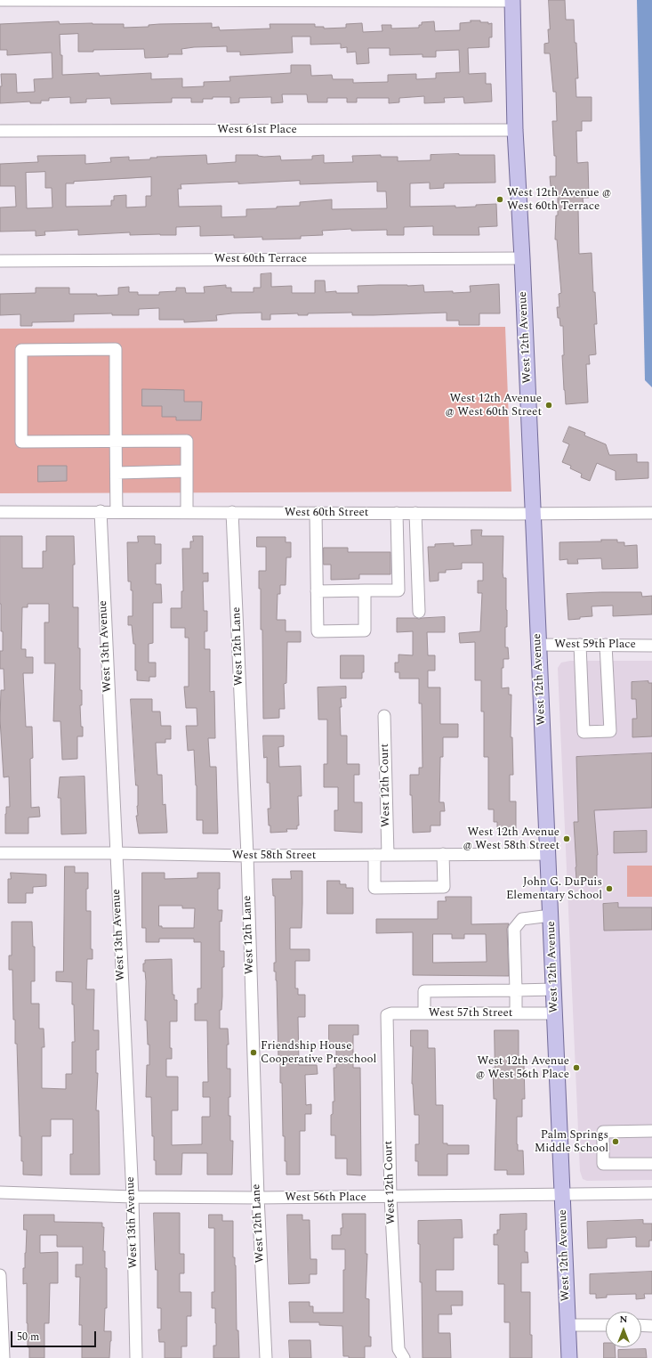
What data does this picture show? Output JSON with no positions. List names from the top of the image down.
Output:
{
  "streets": {
    "main road": ["West 12th Avenue"],
    "street": [
      "West 61st Place",
      "West 60th Terrace",
      "West 60th Street",
      "West 59th Place",
      "West 13th Avenue",
      "West 12th Lane",
      "West 12th Court",
      "West 58th Street",
      "West 57th Street",
      "West 56th Place"
    ]
  },
  "crossings": [
    ["West 61st Place", "West 12th Avenue"],
    ["West 60th Terrace", "West 12th Avenue"],
    ["West 12th Avenue", "West 60th Street"],
    ["West 12th Avenue", "West 59th Place"],
    ["West 12th Avenue", "West 58th Street"],
    ["West 12th Avenue", "West 57th Street"],
    ["West 12th Avenue", "West 56th Place"],
    ["West 60th Street", "West 13th Avenue"],
    ["West 60th Street", "West 12th Lane"],
    ["West 13th Avenue", "West 58th Street"],
    ["West 13th Avenue", "West 56th Place"],
    ["West 12th Lane", "West 58th Street"],
    ["West 12th Lane", "West 56th Place"],
    ["West 12th Court", "West 58th Street"],
    ["West 12th Court", "West 57th Street"],
    ["West 12th Court", "West 56th Place"]
  ],
  "places": [
    "West 12th Avenue @ West 60th Terrace",
    "West 12th Avenue @ West 60th Street",
    "West 12th Avenue @ West 58th Street",
    "John G. DuPuis Elementary School",
    "Friendship House Cooperative Preschool",
    "West 12th Avenue @ West 56th Place",
    "Palm Springs Middle School"
  ],
  "scale_bar": "50 m",
  "north": "top"
}
